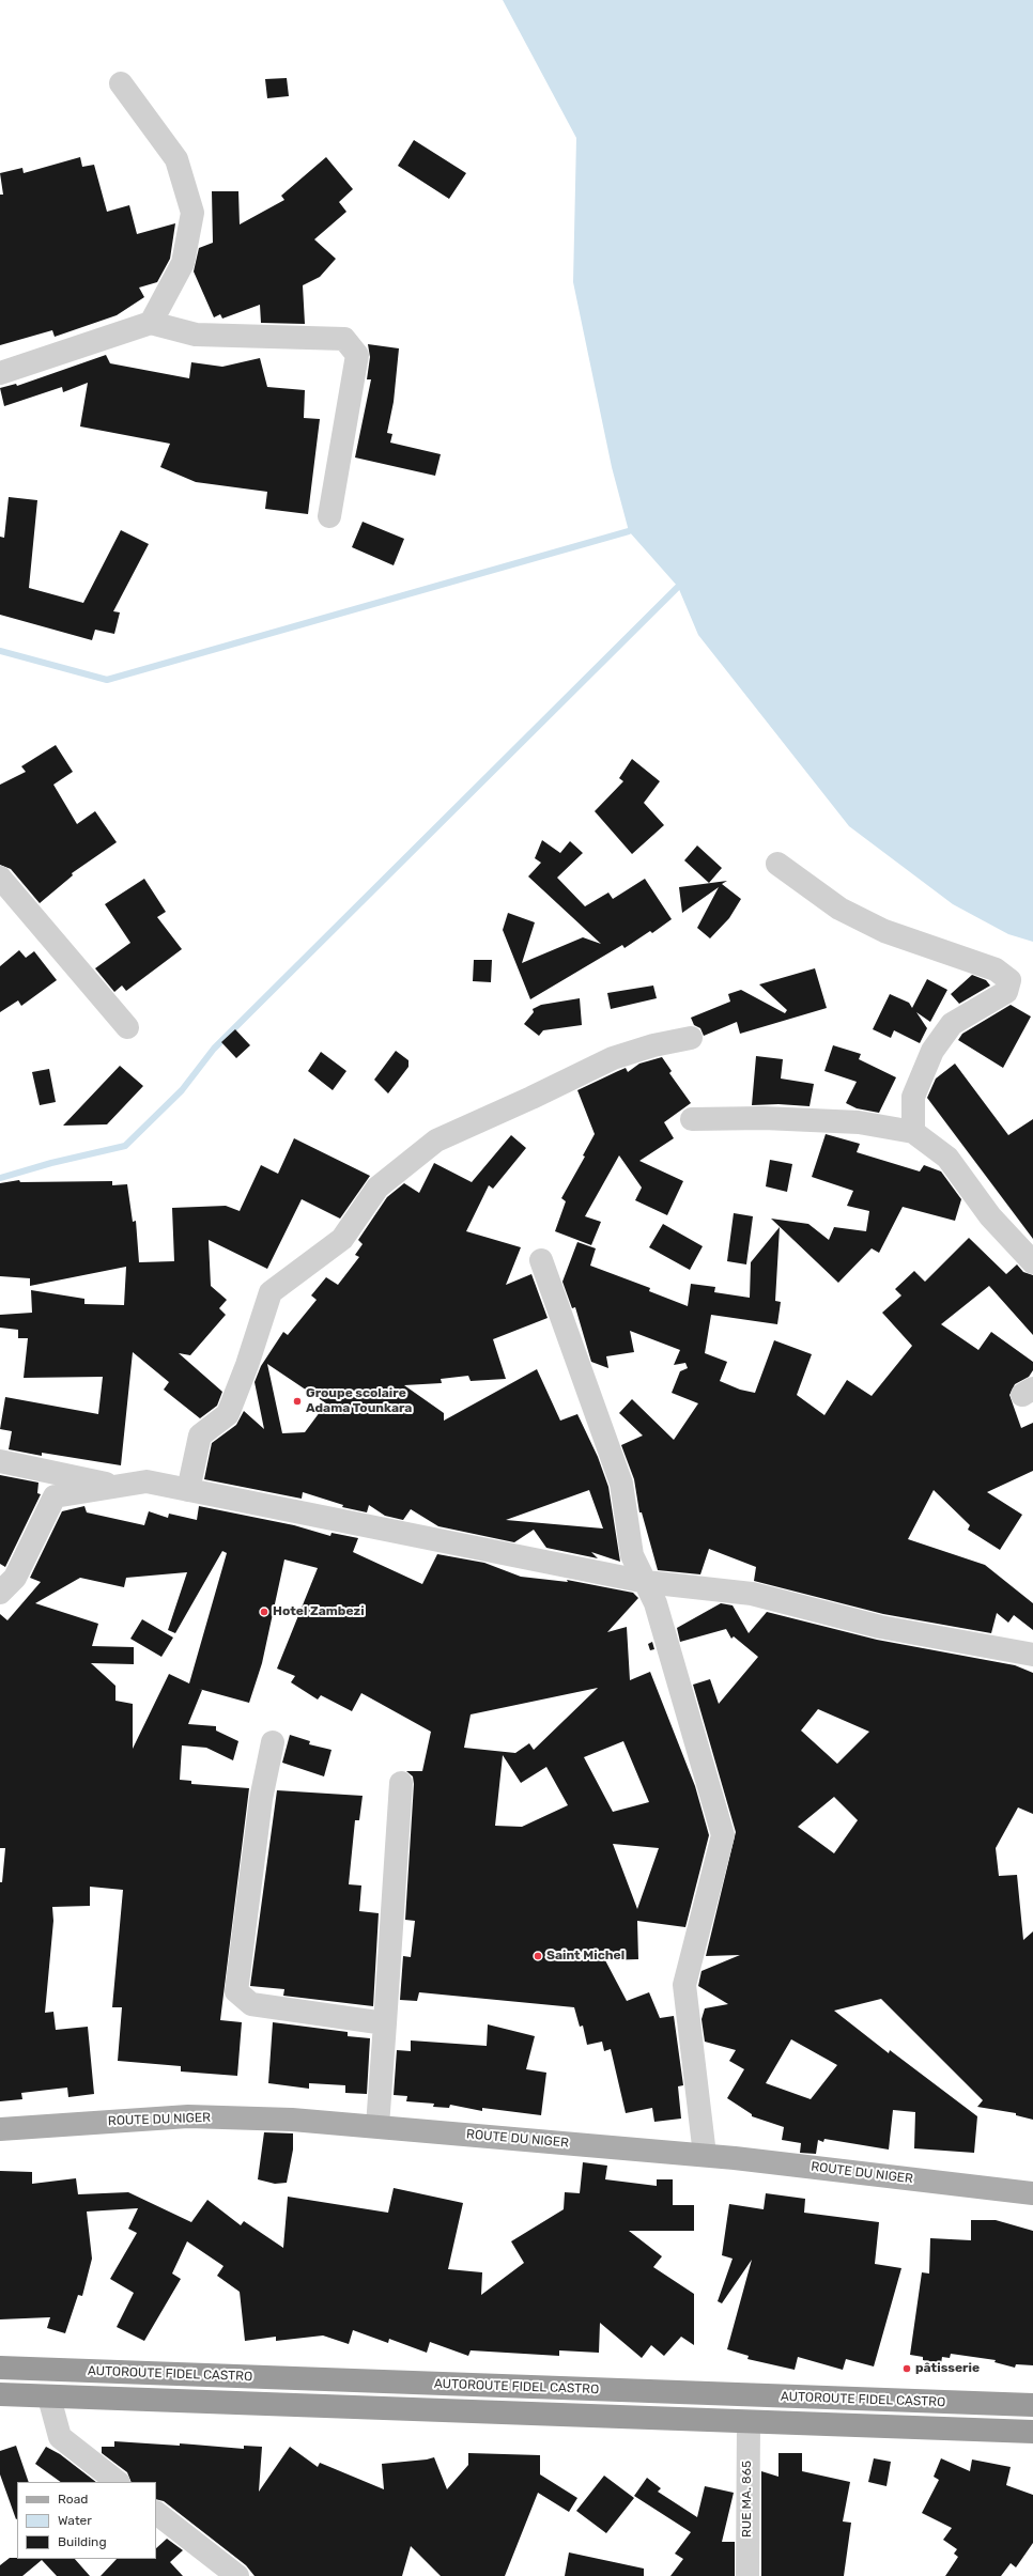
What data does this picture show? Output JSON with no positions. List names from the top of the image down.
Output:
{
  "streets": {
    "highway": ["AUTOROUTE FIDEL CASTRO"],
    "main road": ["ROUTE DU NIGER"],
    "street": ["RUE MA. 865"]
  },
  "crossings": [
    ["AUTOROUTE FIDEL CASTRO", "RUE MA. 865"]
  ],
  "places": [
    "Groupe scolaire Adama Tounkara",
    "Hotel Zambezi",
    "Saint Michel",
    "pâtisserie"
  ],
  "legend": ["Road", "Water", "Building"]
}
